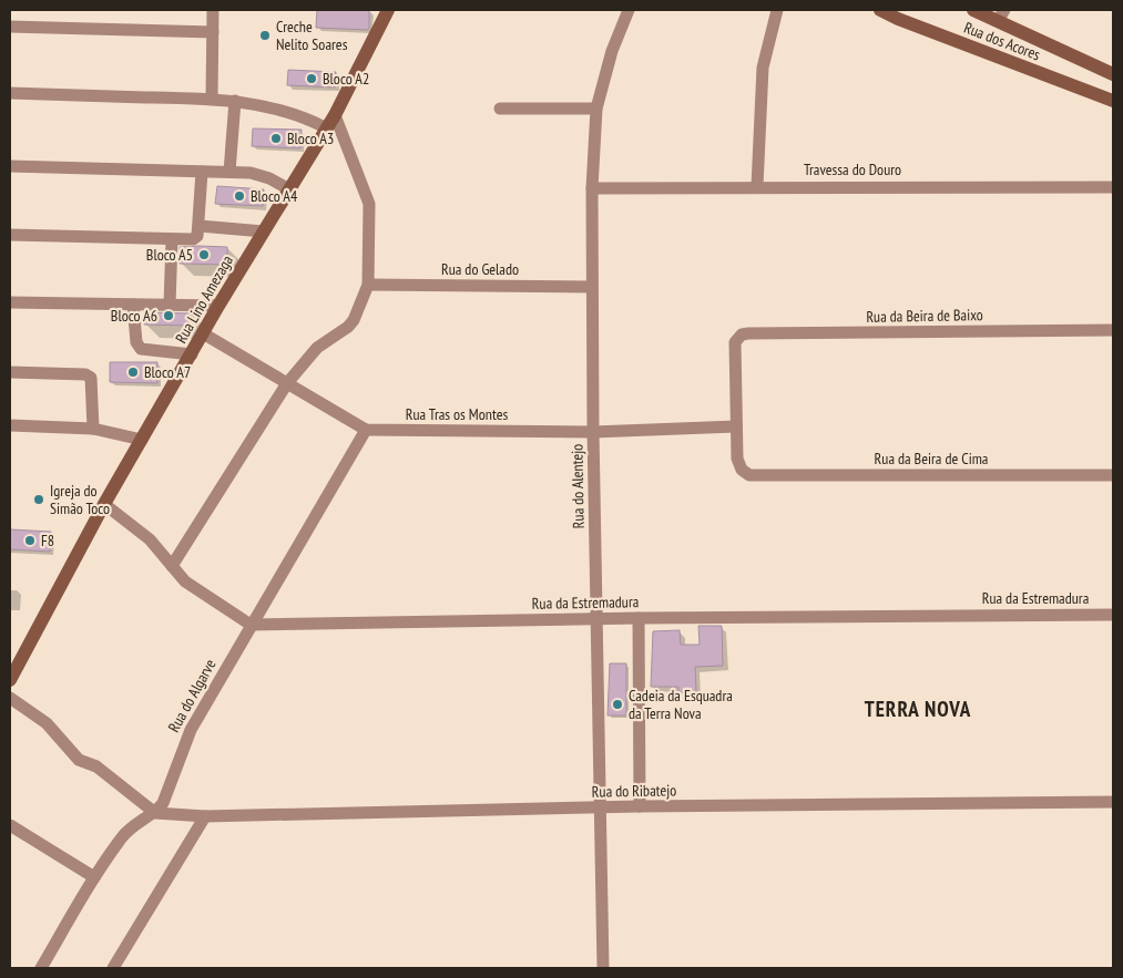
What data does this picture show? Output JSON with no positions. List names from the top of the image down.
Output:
{
  "streets": {
    "street": [
      "Rua dos Acores",
      "Travessa do Douro",
      "Rua do Gelado",
      "Rua Lino Amezaga",
      "Rua da Beira de Baixo",
      "Rua Tras os Montes",
      "Rua da Beira de Cima",
      "Rua do Alentejo",
      "Rua da Estremadura",
      "Rua do Algarve",
      "Rua do Ribatejo"
    ]
  },
  "crossings": [
    ["Travessa do Douro", "Rua do Alentejo"],
    ["Rua do Gelado", "Rua do Alentejo"],
    ["Rua da Beira de Baixo", "Rua Tras os Montes"],
    ["Rua da Beira de Baixo", "Rua da Beira de Cima"],
    ["Rua Tras os Montes", "Rua da Beira de Cima"],
    ["Rua Tras os Montes", "Rua do Alentejo"],
    ["Rua Tras os Montes", "Rua do Algarve"],
    ["Rua do Alentejo", "Rua da Estremadura"],
    ["Rua do Alentejo", "Rua do Ribatejo"],
    ["Rua da Estremadura", "Rua do Algarve"],
    ["Rua do Algarve", "Rua do Ribatejo"]
  ],
  "districts": ["TERRA NOVA"],
  "places": [
    "Creche Nelito Soares",
    "Bloco A2",
    "Bloco A3",
    "Bloco A4",
    "Bloco A5",
    "Bloco A6",
    "Bloco A7",
    "Igreja do Simão Toco",
    "F8",
    "Cadeia da Esquadra da Terra Nova"
  ]
}
